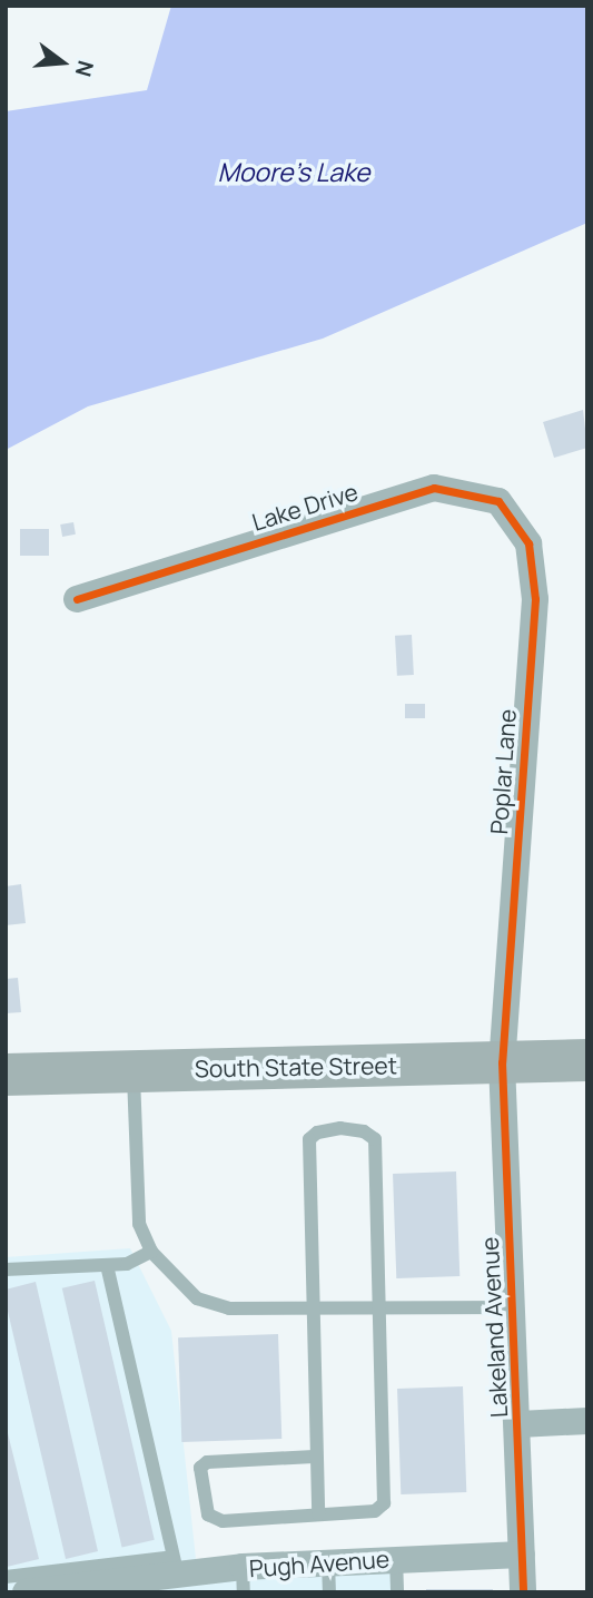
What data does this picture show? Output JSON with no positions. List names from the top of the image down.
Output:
{
  "streets": {
    "main road": ["South State Street"],
    "street": [
      "Lake Drive",
      "Poplar Lane",
      "Lakeland Avenue",
      "Pugh Avenue"
    ]
  },
  "crossings": [
    ["Lake Drive", "Poplar Lane"],
    ["Poplar Lane", "South State Street"],
    ["Poplar Lane", "Lakeland Avenue"],
    ["South State Street", "Lakeland Avenue"],
    ["Lakeland Avenue", "Pugh Avenue"]
  ],
  "water": ["Moore's Lake"],
  "north": "right"
}
